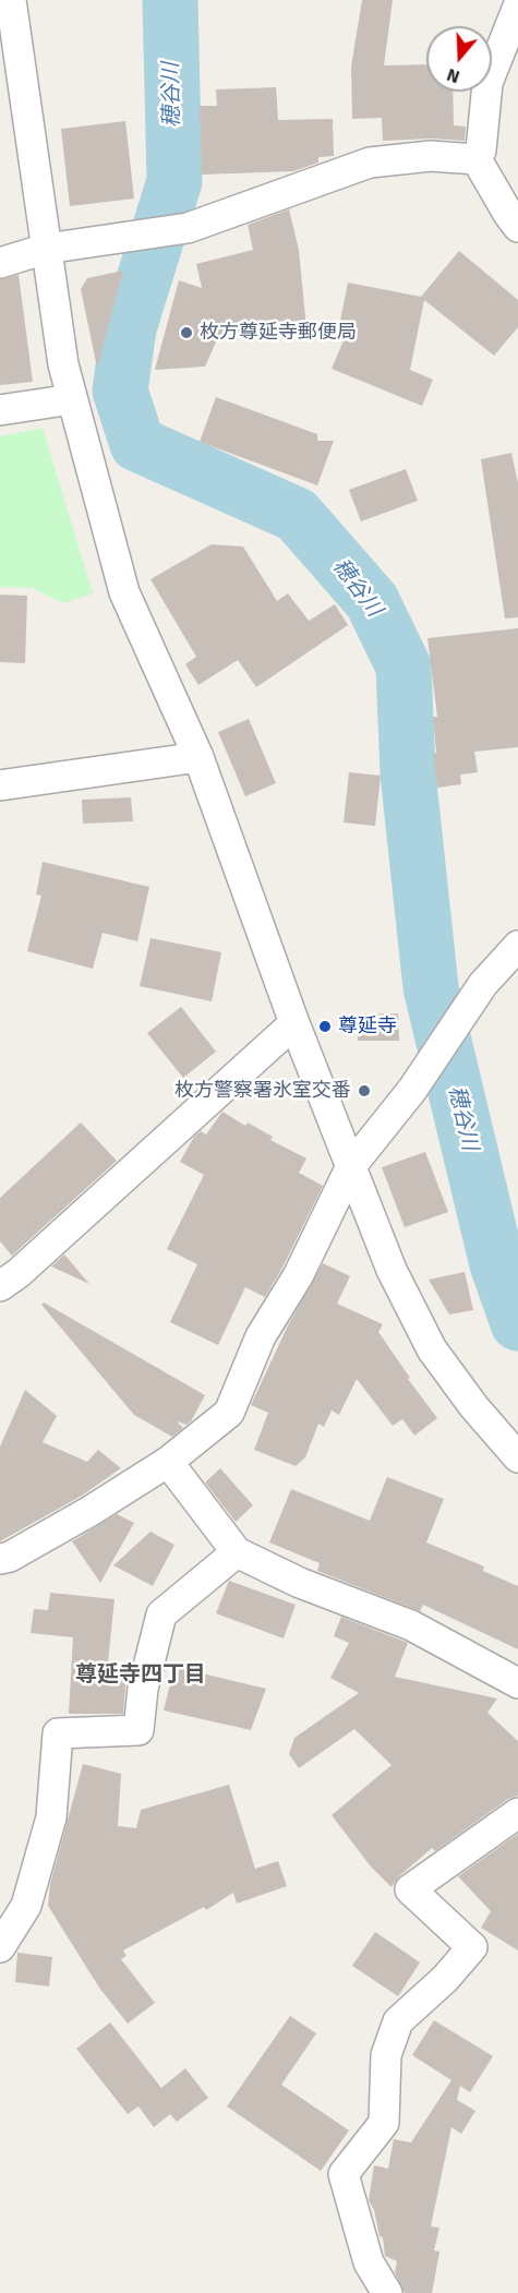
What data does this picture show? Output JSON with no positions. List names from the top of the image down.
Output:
{
  "districts": ["尊延寺四丁目"],
  "water": ["穂谷川"],
  "places": ["枚方尊延寺郵便局", "尊延寺", "枚方警察署氷室交番"],
  "north": "bottom"
}
